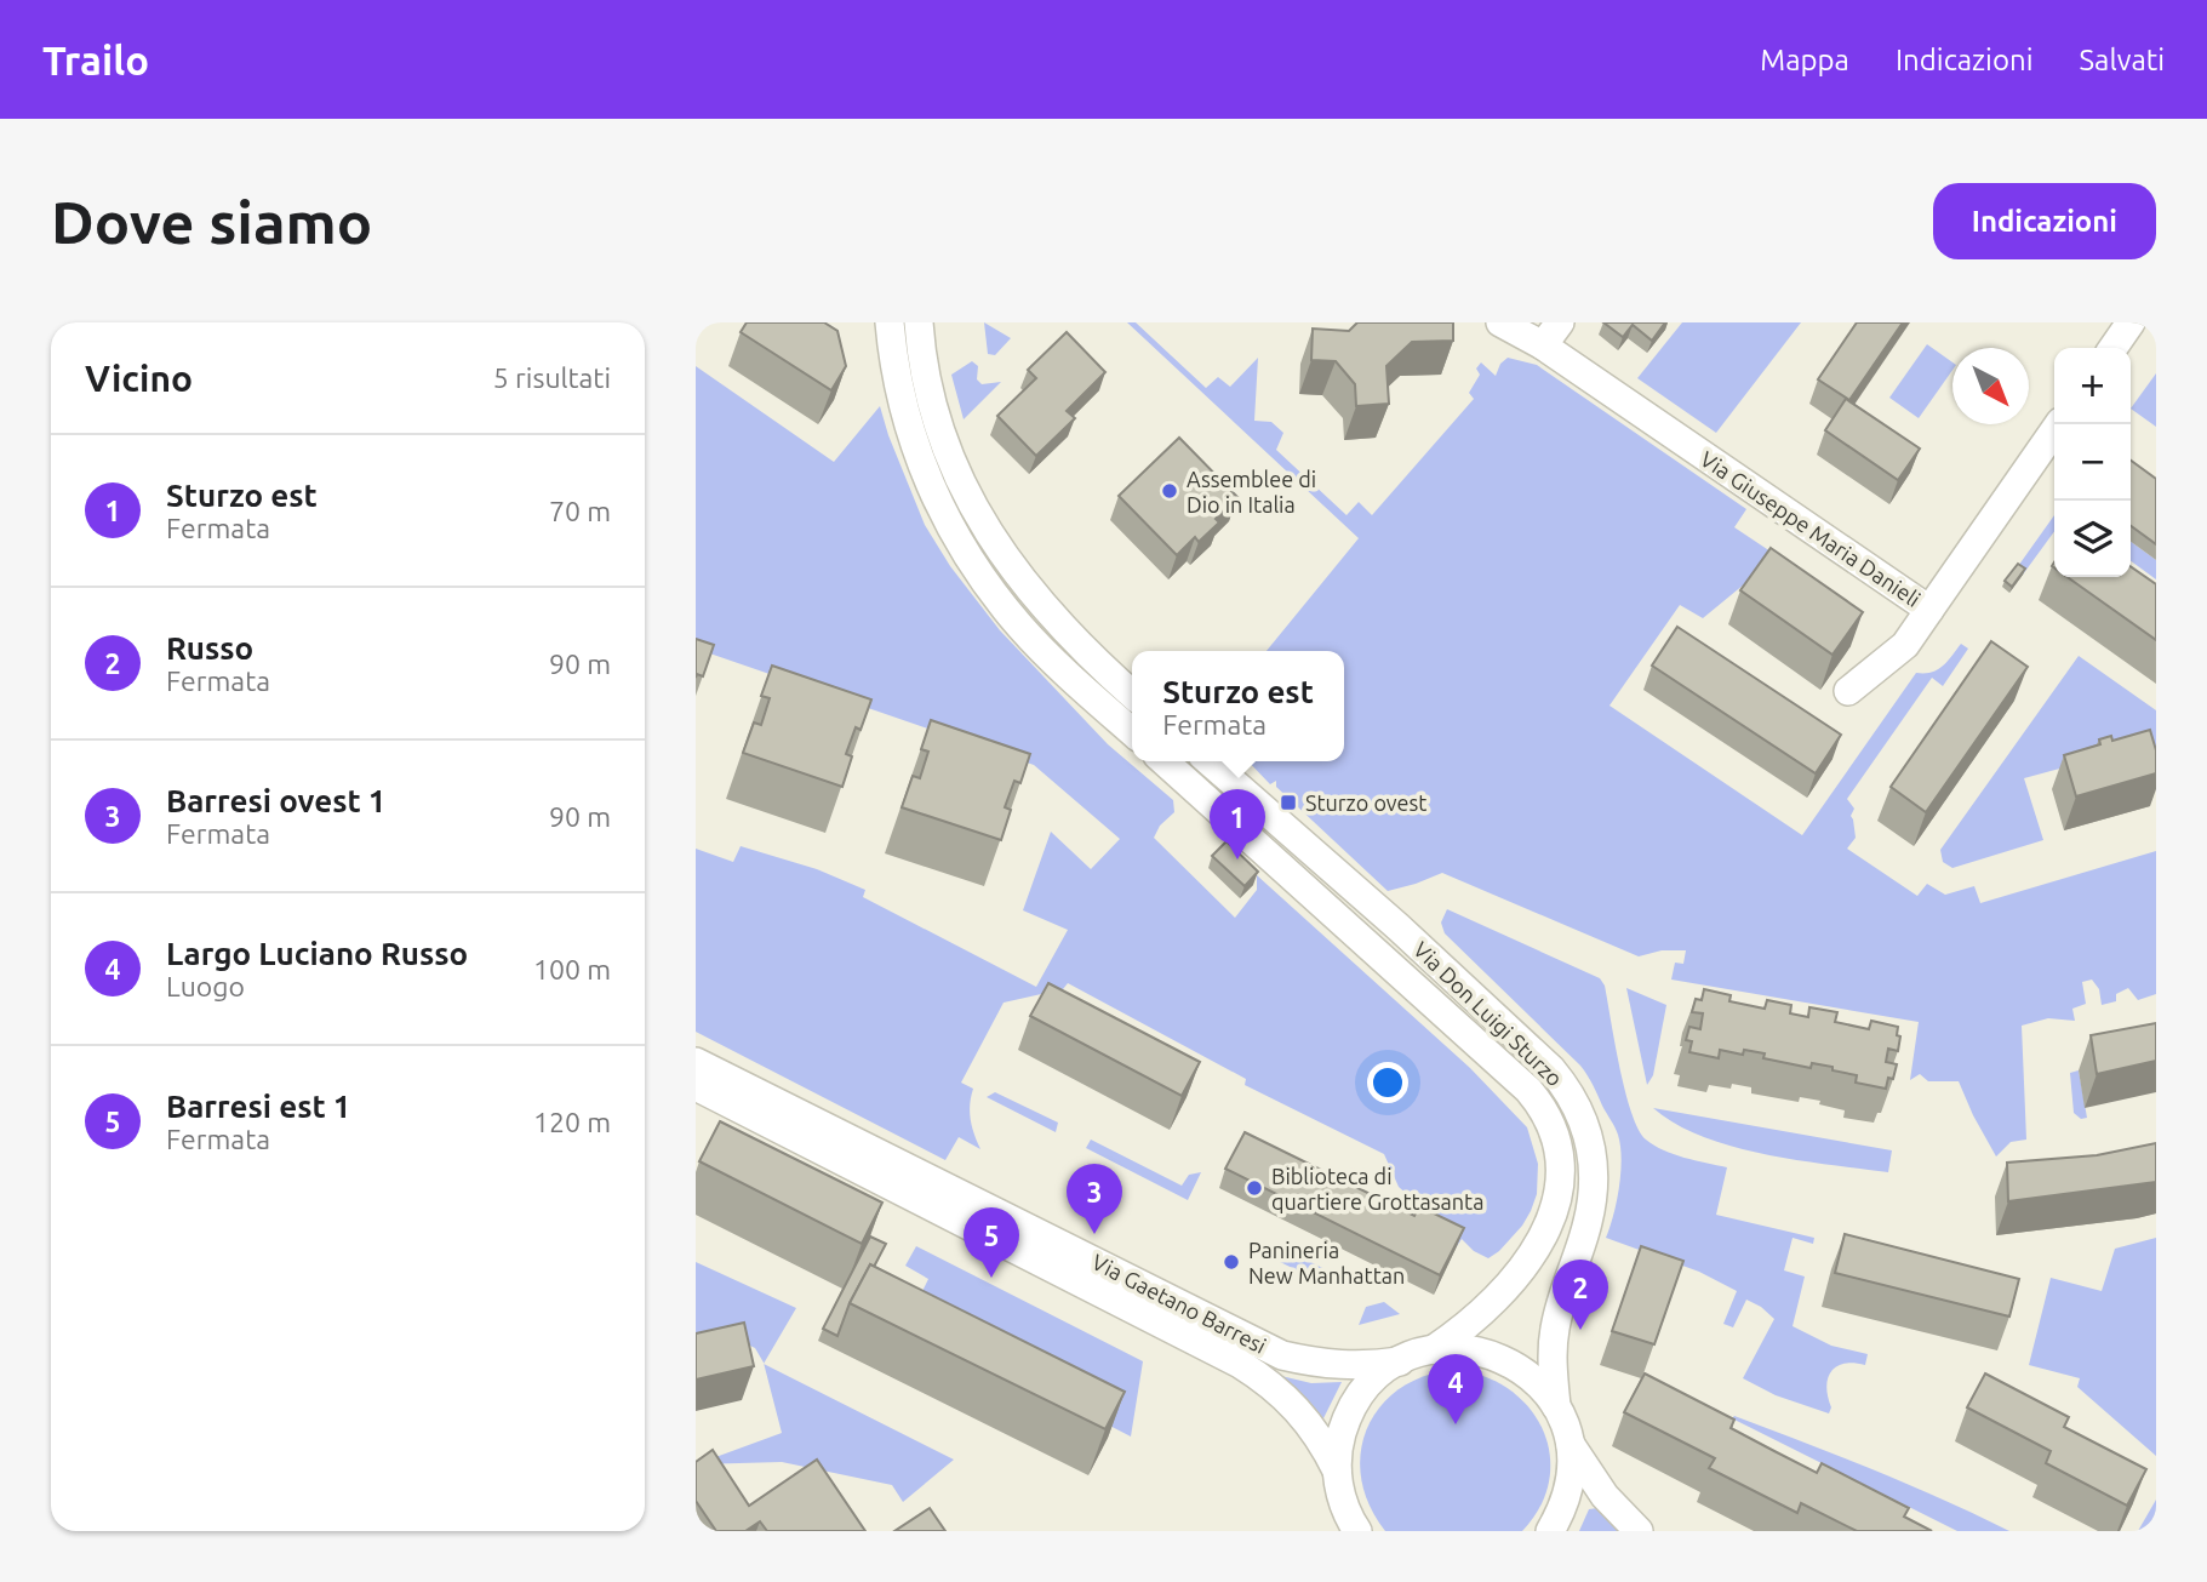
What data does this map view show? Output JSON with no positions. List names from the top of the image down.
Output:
{
  "streets": {
    "street": ["Via Giuseppe Maria Danieli", "Via Don Luigi Sturzo", "Via Gaetano Barresi"]
  },
  "places": {
    "other": ["Assemblee di Dio in Italia", "Biblioteca di quartiere Grottasanta", "Panineria New Manhattan"],
    "transit": ["Sturzo ovest"]
  },
  "north": "bottom right",
  "page": {
    "header": "Trailo",
    "nav": ["Mappa", "Indicazioni", "Salvati"],
    "buttons": "Indicazioni",
    "title": "Dove siamo",
    "heading": ["Vicino", "5 risultati"],
    "map_buttons": ["+", "−"],
    "list": [
      {
        "mark": "1",
        "name": "Sturzo est",
        "note": "Fermata",
        "value": "70 m"
      },
      {
        "mark": "2",
        "name": "Russo",
        "note": "Fermata",
        "value": "90 m"
      },
      {
        "mark": "3",
        "name": "Barresi ovest 1",
        "note": "Fermata",
        "value": "90 m"
      },
      {
        "mark": "4",
        "name": "Largo Luciano Russo",
        "note": "Luogo",
        "value": "100 m"
      },
      {
        "mark": "5",
        "name": "Barresi est 1",
        "note": "Fermata",
        "value": "120 m"
      }
    ],
    "popup": ["Sturzo est", "Fermata"],
    "pins": [
      "1",
      "3",
      "5",
      "2",
      "4"
    ]
  }
}
